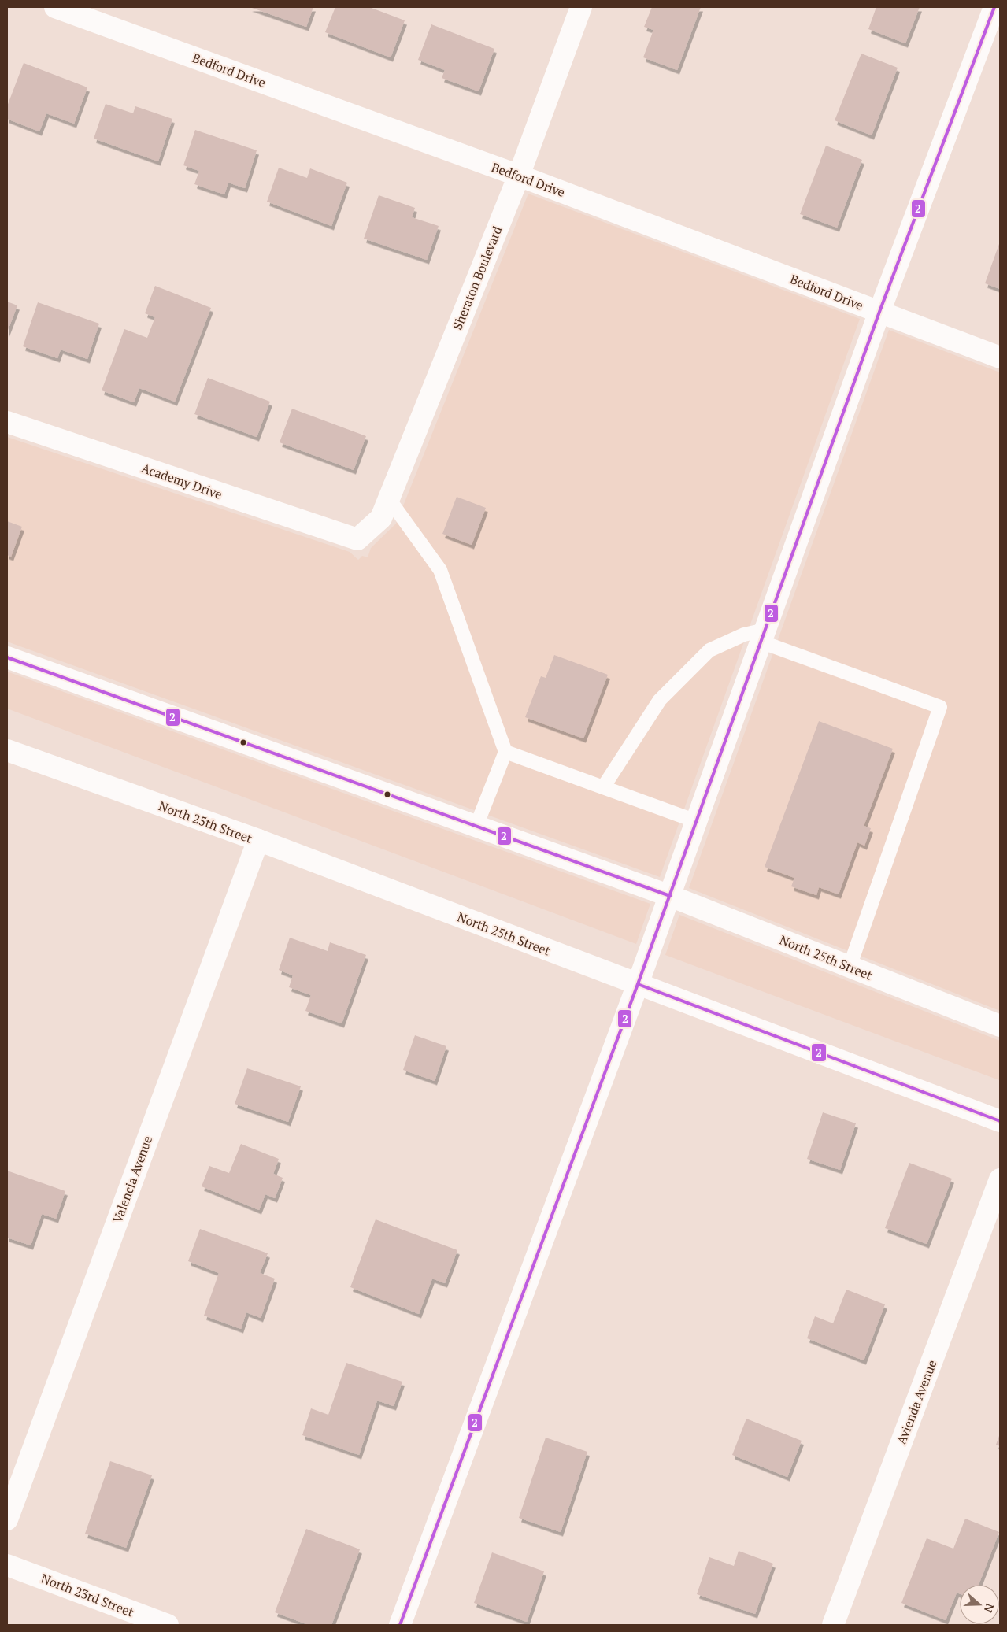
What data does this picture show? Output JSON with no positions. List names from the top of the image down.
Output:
{
  "streets": {
    "street": [
      "Bedford Drive",
      "Sheraton Boulevard",
      "Academy Drive",
      "North 25th Street",
      "Valencia Avenue",
      "Avienda Avenue",
      "North 23rd Street"
    ]
  },
  "crossings": [
    ["Bedford Drive", "Sheraton Boulevard"],
    ["Sheraton Boulevard", "Academy Drive"],
    ["North 25th Street", "Valencia Avenue"]
  ],
  "lines": ["transit line 2"],
  "north": "right"
}
